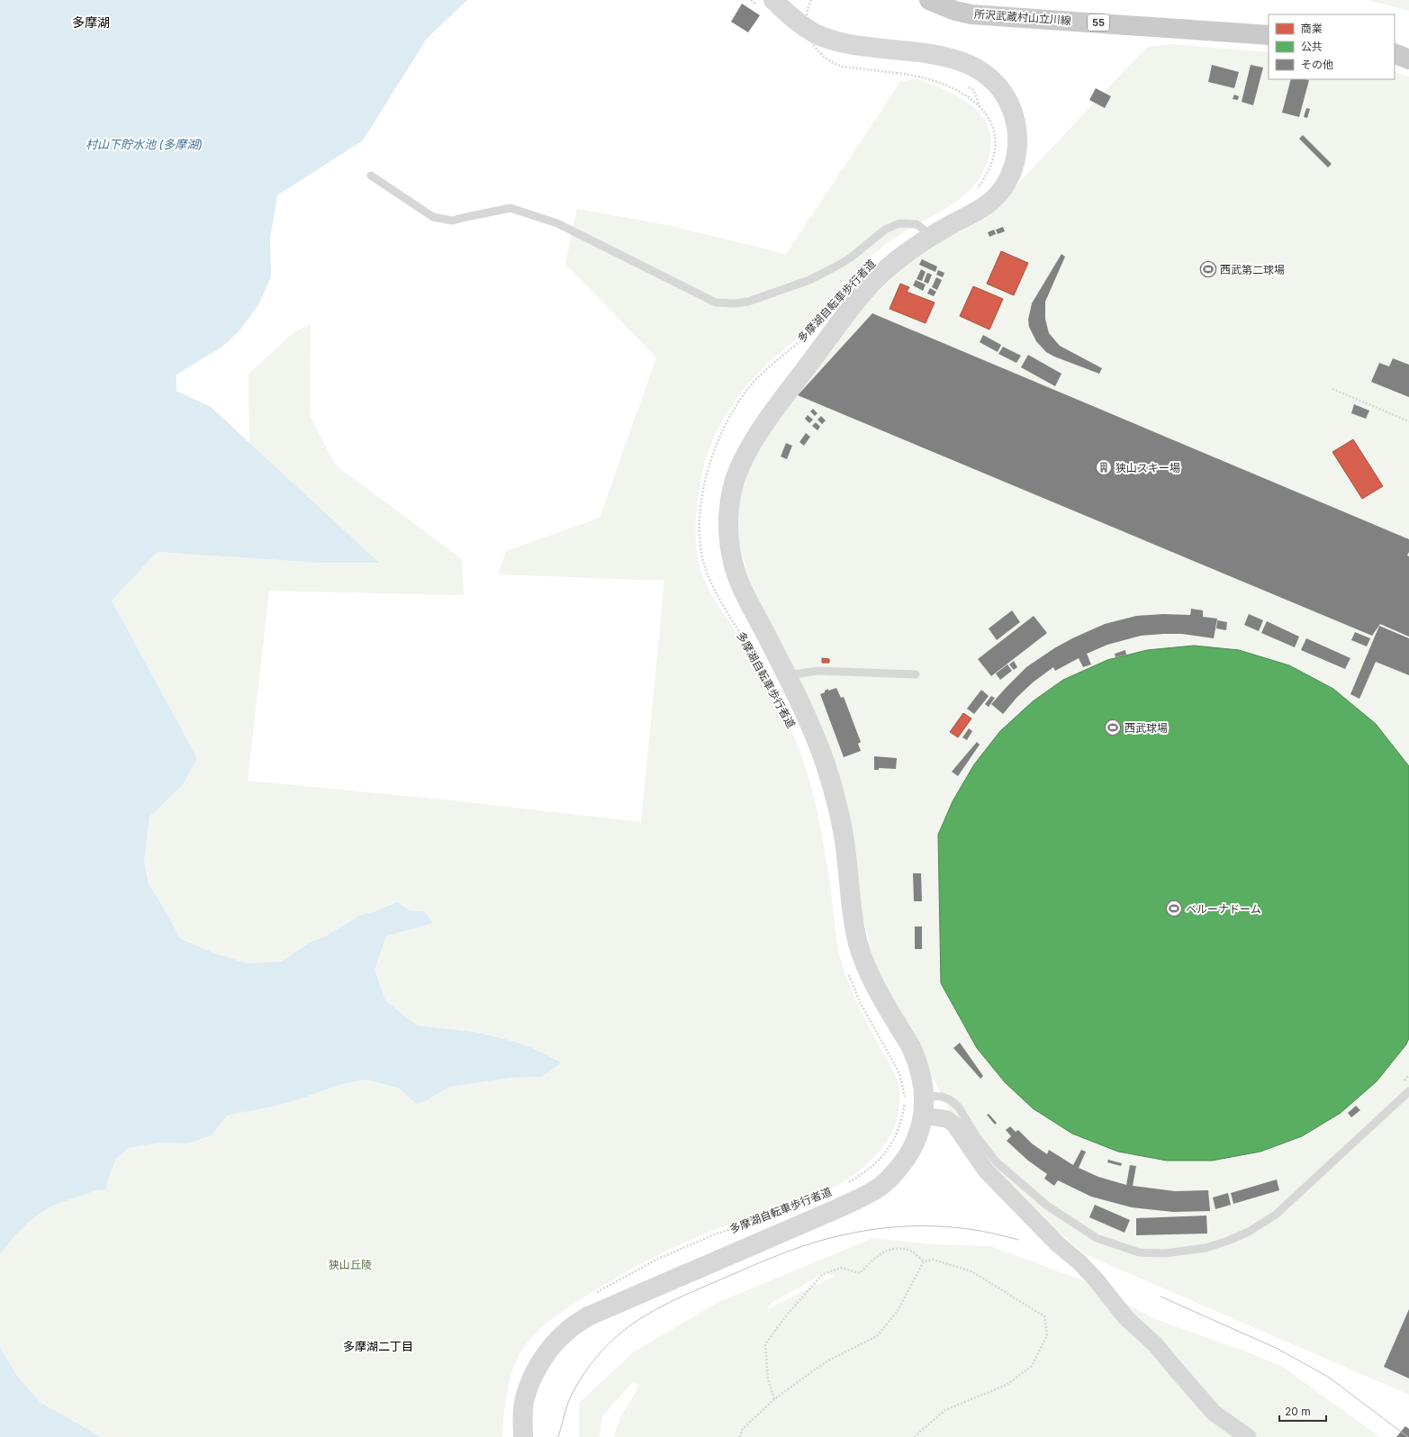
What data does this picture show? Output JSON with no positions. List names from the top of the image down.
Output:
{
  "streets": {
    "main road": ["所沢武蔵村山立川線", "55"],
    "path": ["多摩湖自転車歩行者道"]
  },
  "districts": ["多摩湖", "多摩湖二丁目"],
  "water": ["村山下貯水池 (多摩湖)"],
  "parks": ["狭山丘陵"],
  "places": {
    "sports": ["西武第二球場", "西武球場", "ベルーナドーム"],
    "building": ["狭山スキー場"]
  },
  "legend": ["商業", "公共", "その他"],
  "scale_bar": "20 m"
}
